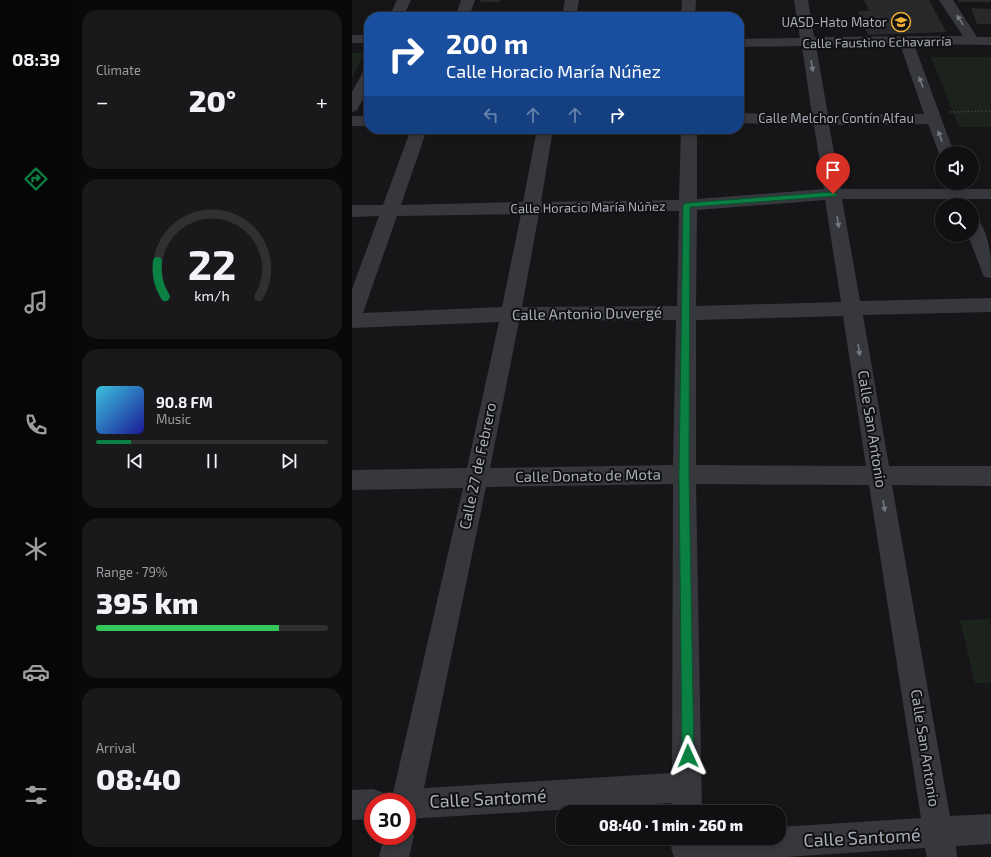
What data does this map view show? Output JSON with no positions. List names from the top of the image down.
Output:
{
  "streets": {
    "street": [
      "Calle Faustino Echavarría",
      "Calle Melchor Contín Alfau",
      "Calle Horacio María Núñez",
      "Calle Antonio Duvergé",
      "Calle San Antonio",
      "Calle 27 de Febrero",
      "Calle Donato de Mota",
      "Calle Santomé"
    ]
  },
  "crossings": [
    ["Calle Faustino Echavarría", "Calle San Antonio"],
    ["Calle Melchor Contín Alfau", "Calle San Antonio"],
    ["Calle Horacio María Núñez", "Calle San Antonio"],
    ["Calle Horacio María Núñez", "Calle 27 de Febrero"],
    ["Calle Antonio Duvergé", "Calle San Antonio"],
    ["Calle Antonio Duvergé", "Calle 27 de Febrero"],
    ["Calle San Antonio", "Calle Donato de Mota"],
    ["Calle San Antonio", "Calle Santomé"],
    ["Calle 27 de Febrero", "Calle Donato de Mota"]
  ],
  "places": {
    "school or university": ["UASD-Hato Mator"]
  },
  "page": {
    "tabs": "08:39",
    "tile": [
      "Climate",
      ["Range · 79%", "395 km"],
      ["Arrival", "08:40"]
    ],
    "turn": ["200 m", "Calle Horacio María Núñez"],
    "heat": ["−", "20°", "+"],
    "song": ["90.8 FM", "Music"],
    "limit": "30",
    "trip": "08:40 · 1 min · 260 m",
    "gauge": ["22", "km/h"]
  }
}
